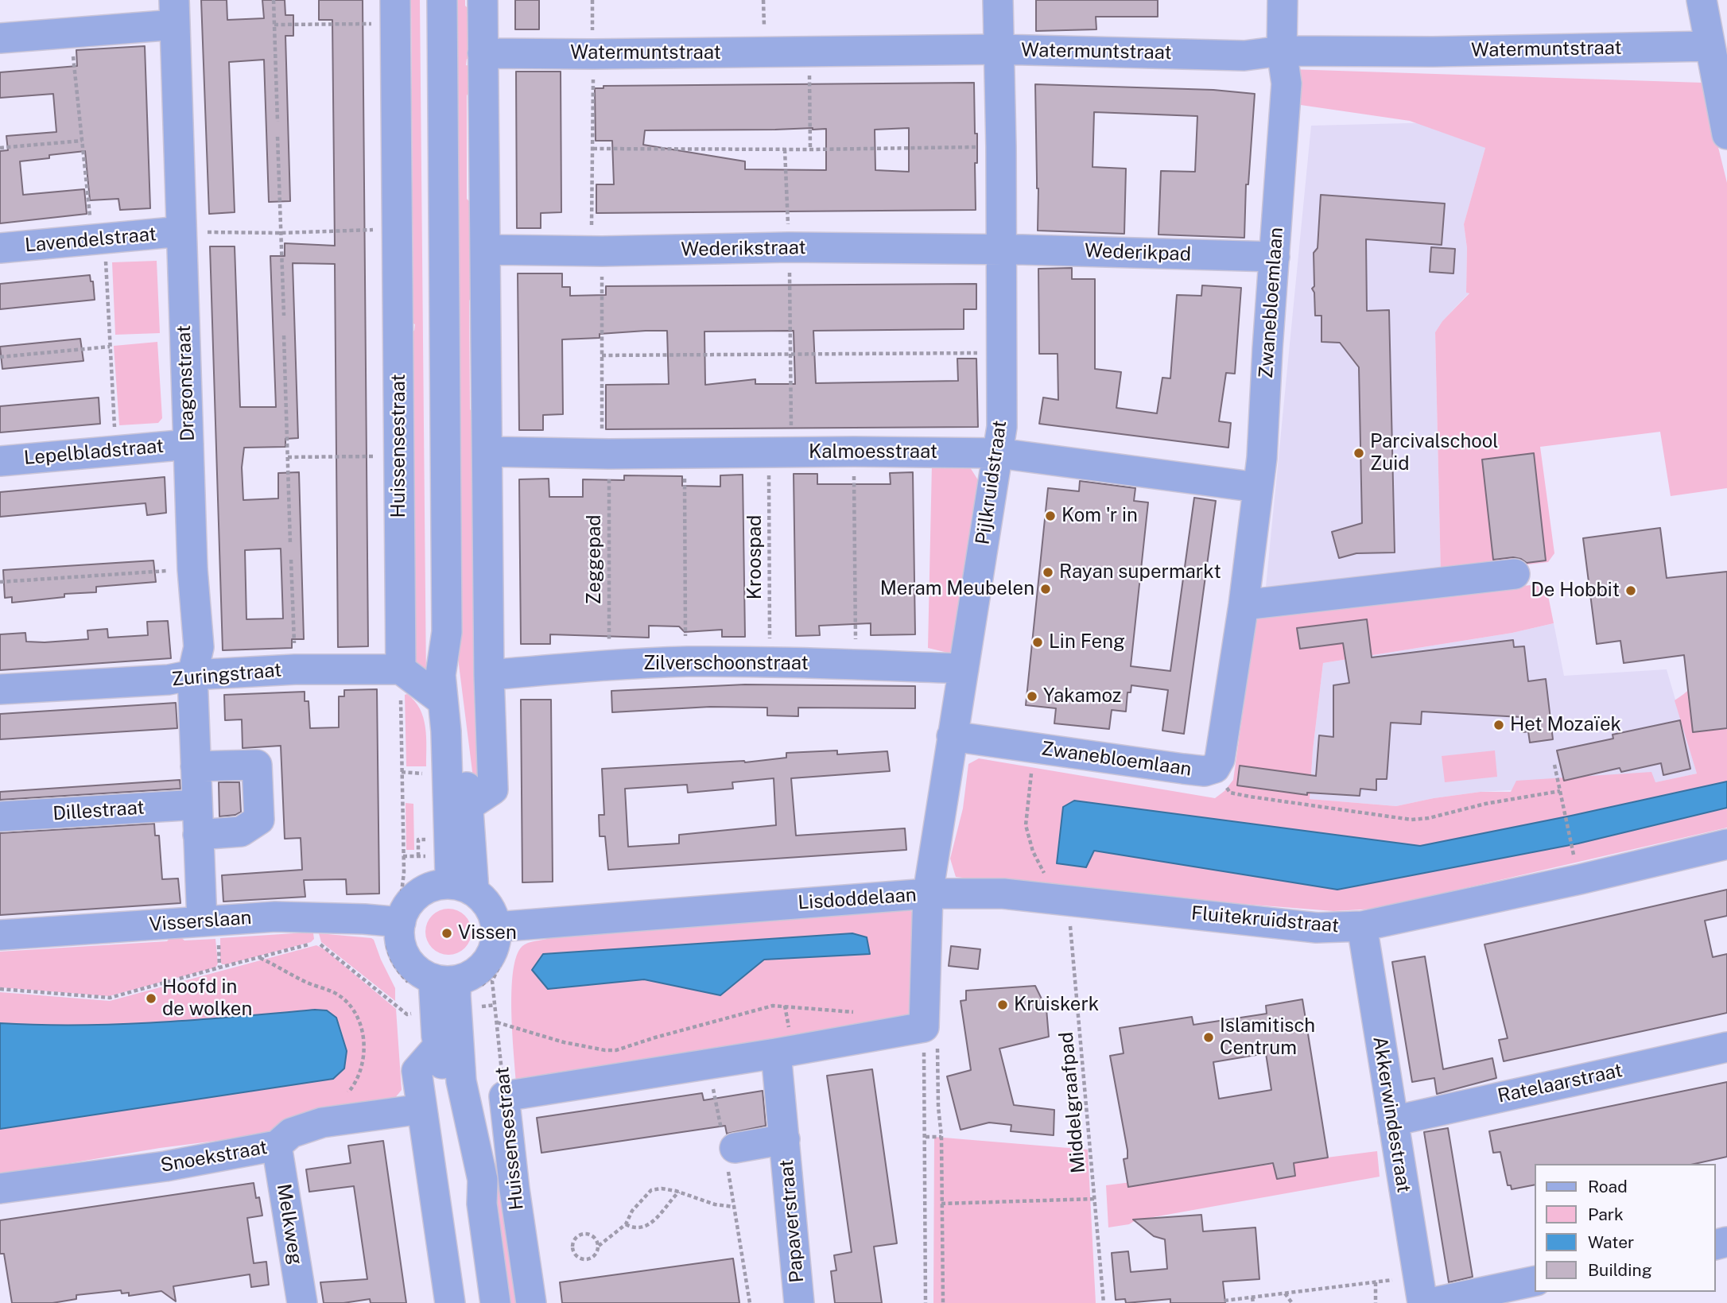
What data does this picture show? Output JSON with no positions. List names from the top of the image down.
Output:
{
  "streets": {
    "street": [
      "Watermuntstraat",
      "Lavendelstraat",
      "Wederikstraat",
      "Wederikpad",
      "Zwanebloemlaan",
      "Dragonstraat",
      "Huissensestraat",
      "Lepelbladstraat",
      "Kalmoesstraat",
      "Pijlkruidstraat",
      "Zilverschoonstraat",
      "Zuringstraat",
      "Dillestraat",
      "Lisdoddelaan",
      "Fluitekruidstraat",
      "Visserslaan",
      "Ratelaarstraat",
      "Akkerwindestraat",
      "Snoekstraat",
      "Papaverstraat",
      "Melkweg"
    ],
    "path": ["Kroospad", "Zeggepad", "Middelgraafpad"]
  },
  "crossings": [
    ["Watermuntstraat", "Zwanebloemlaan"],
    ["Watermuntstraat", "Pijlkruidstraat"],
    ["Watermuntstraat", "Zeggepad"],
    ["Lavendelstraat", "Dragonstraat"],
    ["Wederikstraat", "Wederikpad"],
    ["Wederikstraat", "Pijlkruidstraat"],
    ["Wederikstraat", "Kroospad"],
    ["Wederikstraat", "Zeggepad"],
    ["Wederikpad", "Zwanebloemlaan"],
    ["Wederikpad", "Pijlkruidstraat"],
    ["Zwanebloemlaan", "Kalmoesstraat"],
    ["Zwanebloemlaan", "Pijlkruidstraat"],
    ["Zwanebloemlaan", "Middelgraafpad"],
    ["Dragonstraat", "Lepelbladstraat"],
    ["Dragonstraat", "Zuringstraat"],
    ["Dragonstraat", "Dillestraat"],
    ["Dragonstraat", "Visserslaan"],
    ["Huissensestraat", "Zuringstraat"],
    ["Huissensestraat", "Lisdoddelaan"],
    ["Huissensestraat", "Visserslaan"],
    ["Kalmoesstraat", "Pijlkruidstraat"],
    ["Kalmoesstraat", "Kroospad"],
    ["Kalmoesstraat", "Zeggepad"],
    ["Pijlkruidstraat", "Zilverschoonstraat"],
    ["Pijlkruidstraat", "Lisdoddelaan"],
    ["Pijlkruidstraat", "Fluitekruidstraat"],
    ["Kroospad", "Zilverschoonstraat"],
    ["Zeggepad", "Zilverschoonstraat"],
    ["Lisdoddelaan", "Fluitekruidstraat"],
    ["Lisdoddelaan", "Visserslaan"],
    ["Fluitekruidstraat", "Middelgraafpad"],
    ["Fluitekruidstraat", "Akkerwindestraat"],
    ["Ratelaarstraat", "Akkerwindestraat"],
    ["Snoekstraat", "Melkweg"]
  ],
  "places": [
    "Parcivalschool Zuid",
    "Kom 'r in",
    "Rayan supermarkt",
    "Meram Meubelen",
    "De Hobbit",
    "Lin Feng",
    "Yakamoz",
    "Het Mozaïek",
    "Vissen",
    "Hoofd in de wolken",
    "Kruiskerk",
    "Islamitisch Centrum"
  ],
  "legend": [
    "Road",
    "Park",
    "Water",
    "Building"
  ]
}
